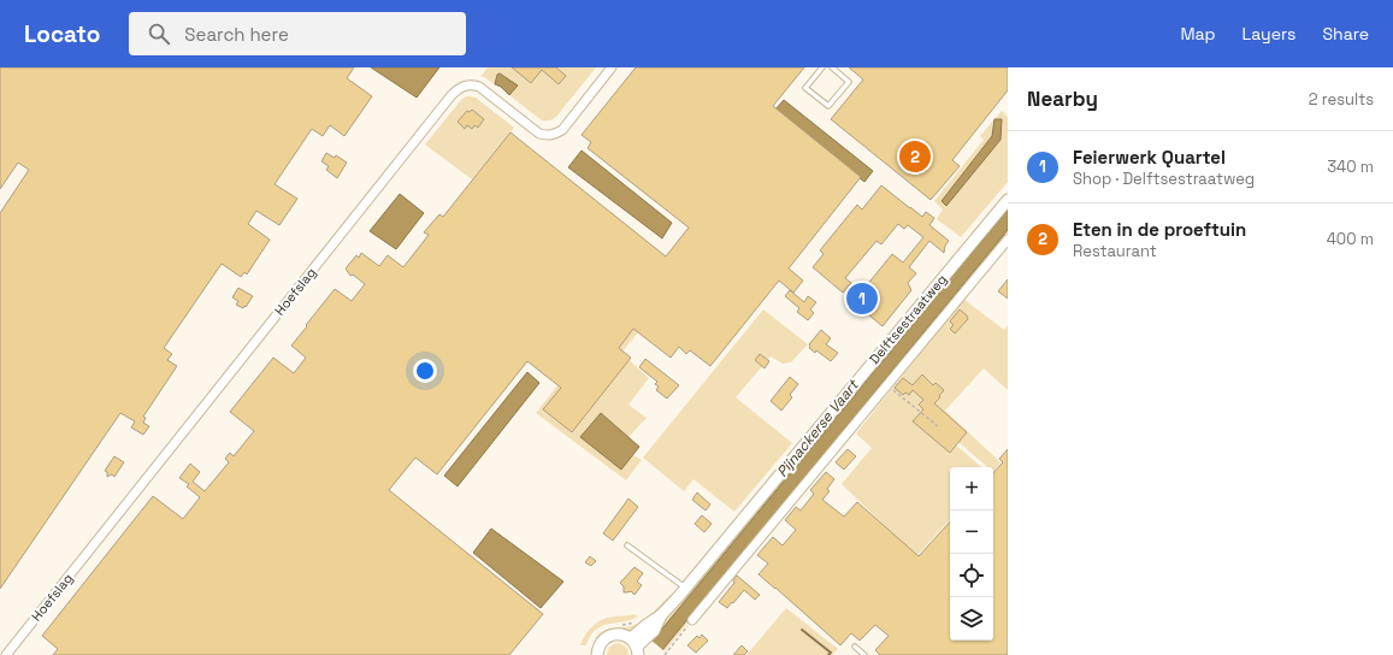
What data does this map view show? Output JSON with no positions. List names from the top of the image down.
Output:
{
  "streets": {
    "main road": ["Delftsestraatweg"],
    "street": ["Hoefslag"]
  },
  "water": ["Pijnackerse Vaart"],
  "page": {
    "header": "Locato",
    "search": "Search here",
    "nav": ["Map", "Layers", "Share"],
    "heading": ["Nearby", "2 results"],
    "list": [
      {
        "mark": "1",
        "name": "Feierwerk Quartel",
        "note": "Shop · Delftsestraatweg",
        "value": "340 m"
      },
      {
        "mark": "2",
        "name": "Eten in de proeftuin",
        "note": "Restaurant",
        "value": "400 m"
      }
    ],
    "pins": ["2", "1"],
    "map_buttons": ["+", "−"]
  }
}
